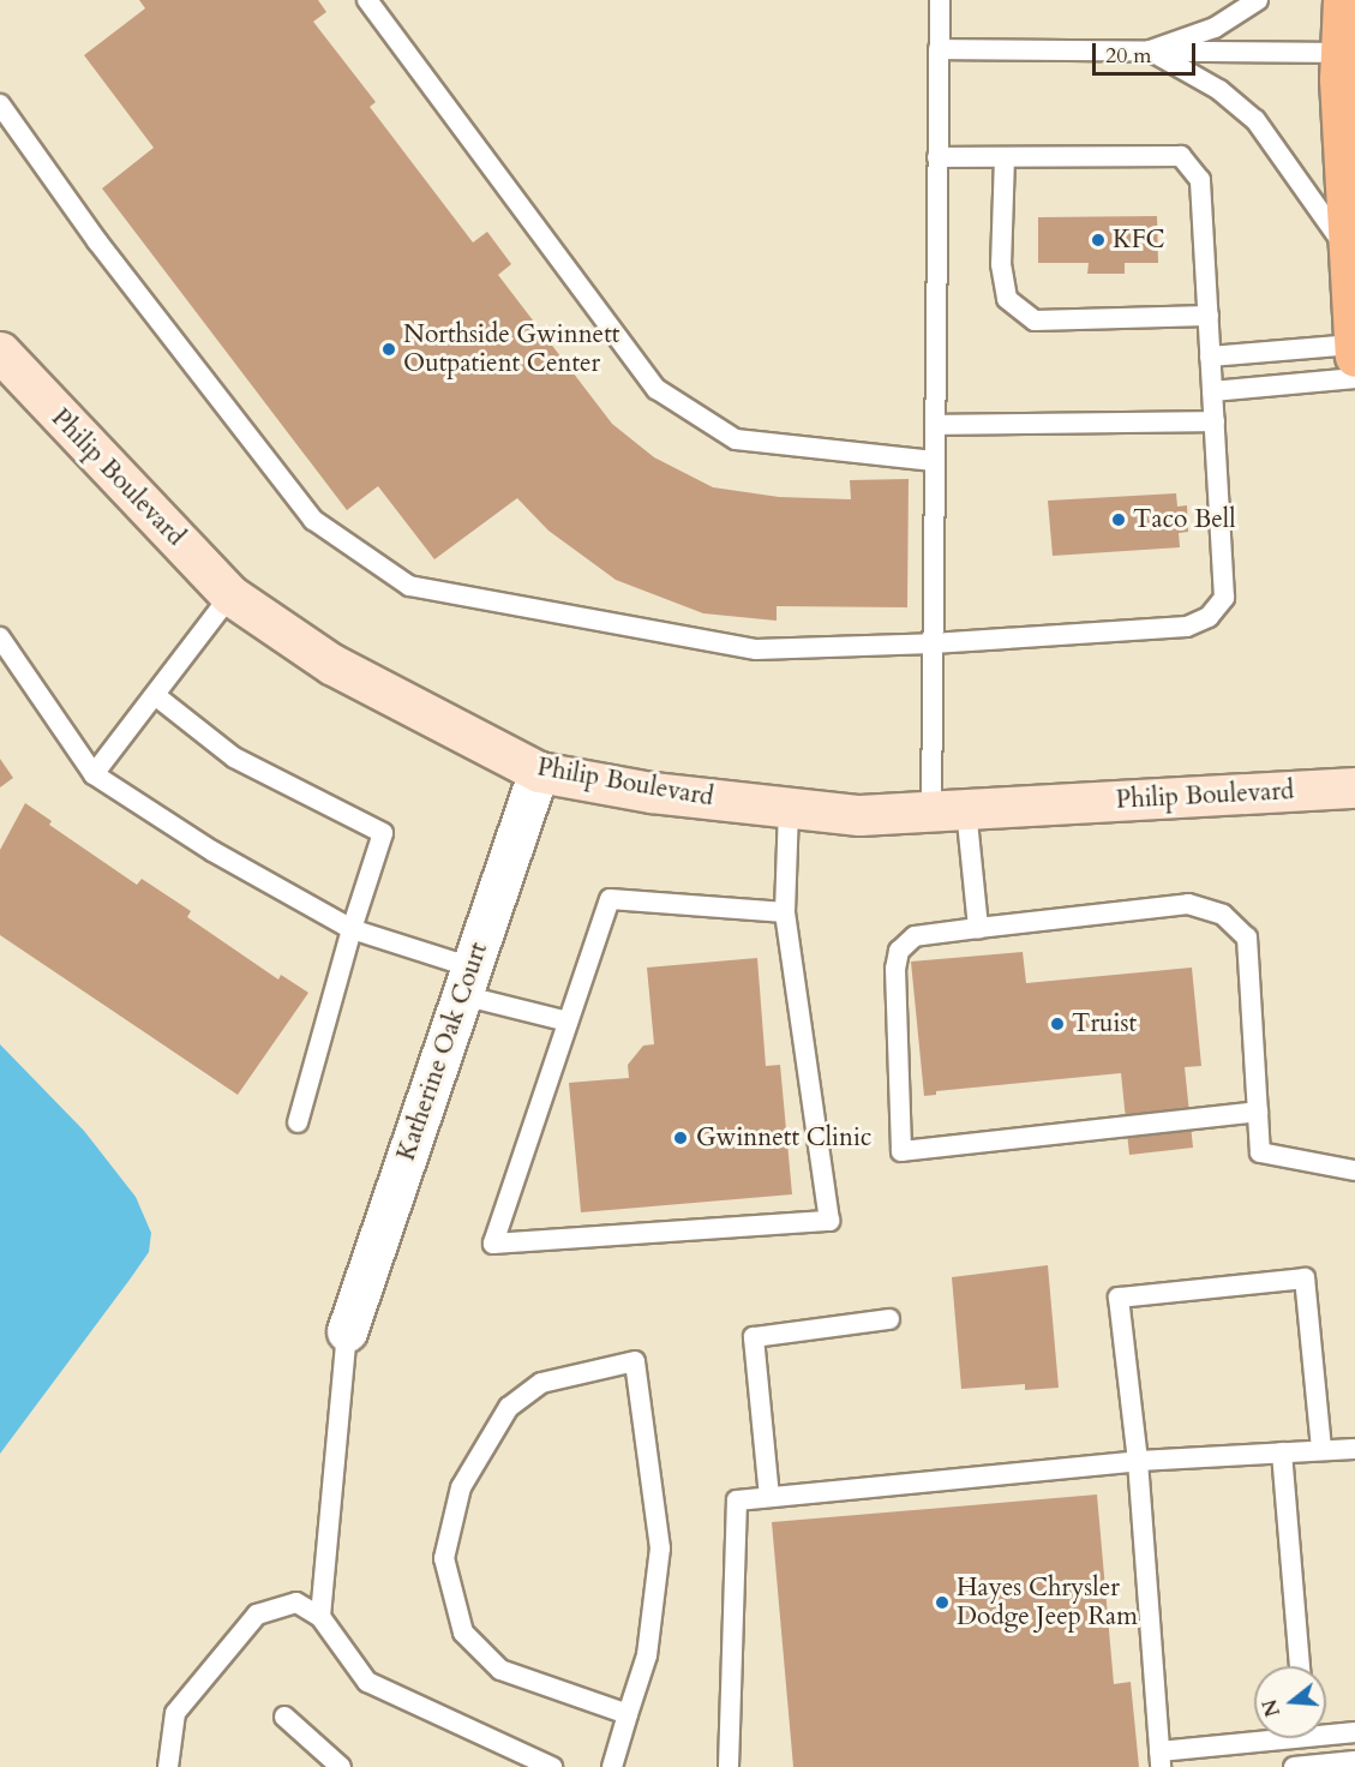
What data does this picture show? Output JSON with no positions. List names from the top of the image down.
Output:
{
  "streets": {
    "street": ["Philip Boulevard", "Katherine Oak Court"]
  },
  "crossings": [
    ["Philip Boulevard", "Katherine Oak Court"]
  ],
  "places": [
    "KFC",
    "Northside Gwinnett Outpatient Center",
    "Taco Bell",
    "Truist",
    "Gwinnett Clinic",
    "Hayes Chrysler Dodge Jeep Ram"
  ],
  "scale_bar": "20 m",
  "north": "left"
}
